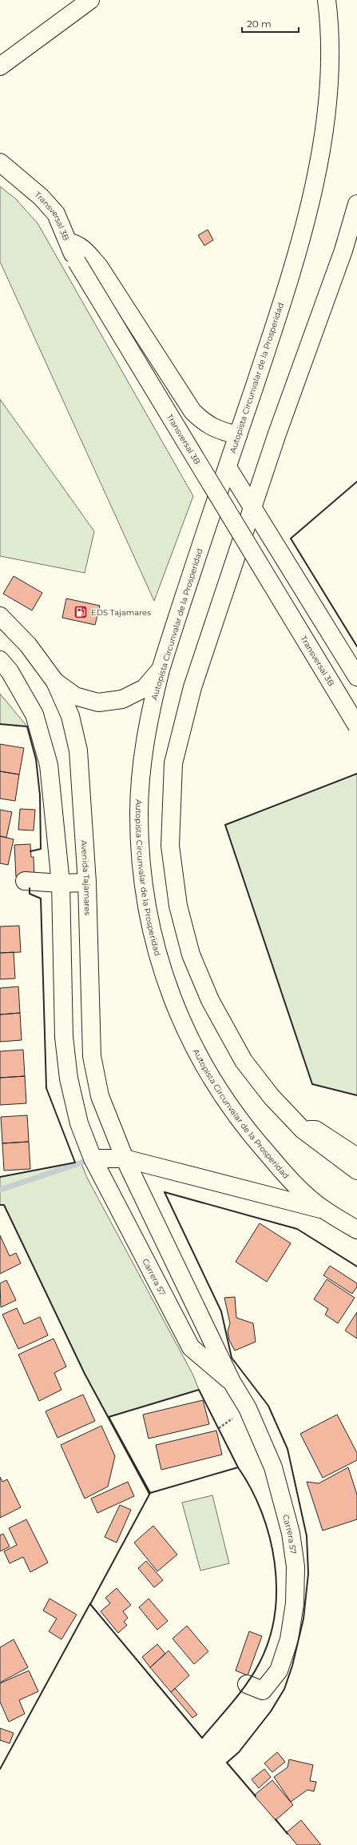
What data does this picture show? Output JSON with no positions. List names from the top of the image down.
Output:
{
  "streets": {
    "main road": [
      "Transversal 3B",
      "Autopista Circunvalar de la Prosperidad",
      "Avenida Tajamares",
      "Carrera 57"
    ]
  },
  "crossings": [
    ["Avenida Tajamares", "Carrera 57"]
  ],
  "places": {
    "fuel station": ["EDS Tajamares"]
  },
  "scale_bar": "20 m"
}
